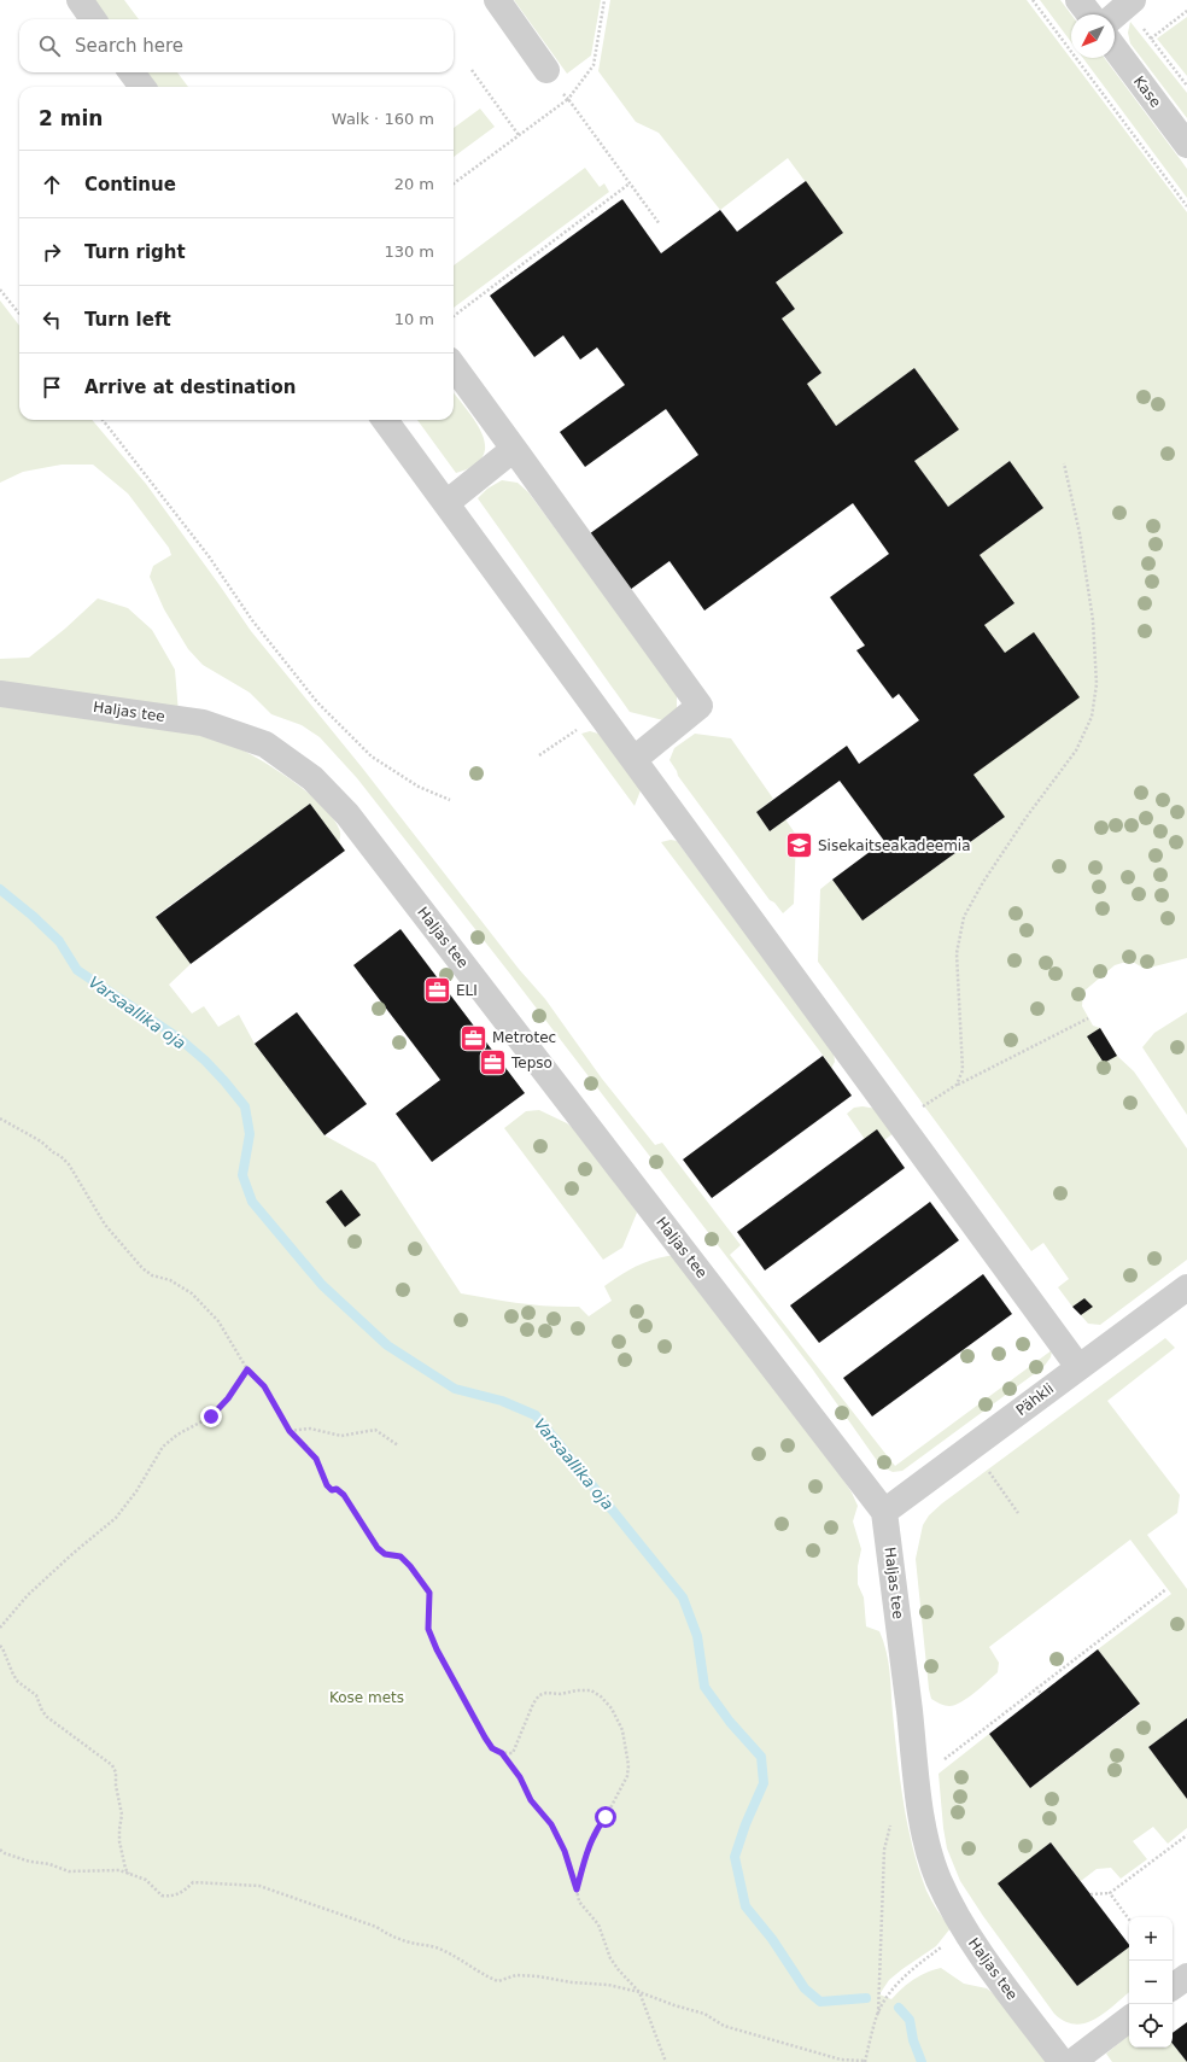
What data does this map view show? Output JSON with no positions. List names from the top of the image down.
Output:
{
  "streets": {
    "street": ["Kase", "Haljas tee", "Pähkli"]
  },
  "crossings": [
    ["Haljas tee", "Pähkli"]
  ],
  "water": ["Varsaallika oja"],
  "parks": ["Kose mets"],
  "places": {
    "school or university": ["Sisekaitseakadeemia"],
    "office": ["ELI", "Metrotec", "Tepso"]
  },
  "north": "bottom left",
  "page": {
    "search": "Search here",
    "heading": ["2 min", "Walk · 160 m"],
    "list": [
      ["Continue", "20 m"],
      ["Turn right", "130 m"],
      ["Turn left", "10 m"],
      "Arrive at destination"
    ],
    "map_buttons": ["+", "−"]
  }
}
